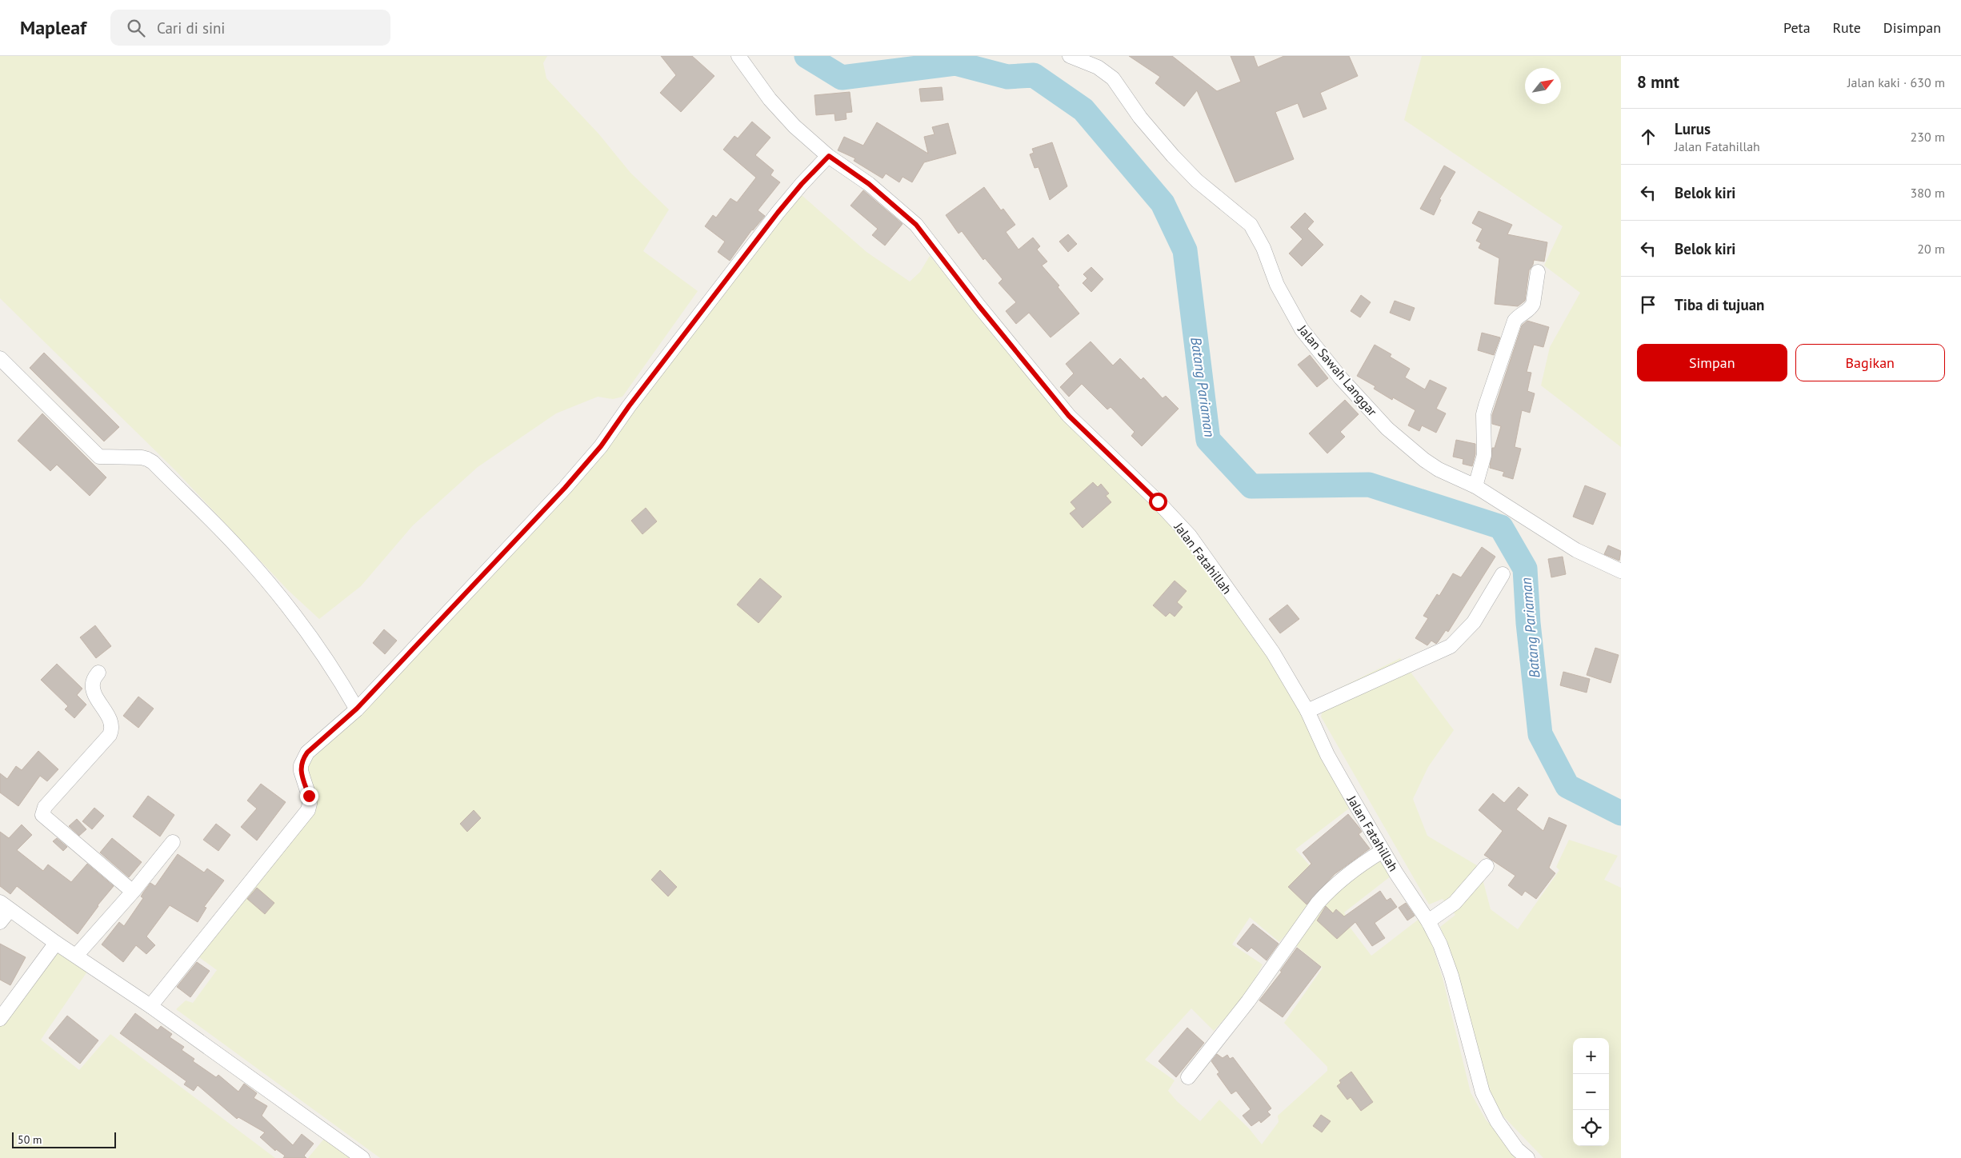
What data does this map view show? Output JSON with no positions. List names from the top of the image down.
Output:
{
  "streets": {
    "street": ["Jalan Sawah Langgar", "Jalan Fatahillah"]
  },
  "water": ["Batang Pariaman"],
  "scale_bar": "50 m",
  "north": "top right",
  "page": {
    "header": "Mapleaf",
    "search": "Cari di sini",
    "nav": ["Peta", "Rute", "Disimpan"],
    "heading": ["8 mnt", "Jalan kaki · 630 m"],
    "list": [
      ["Lurus", "Jalan Fatahillah", "230 m"],
      ["Belok kiri", "380 m"],
      ["Belok kiri", "20 m"],
      "Tiba di tujuan"
    ],
    "buttons": ["Simpan", "Bagikan"],
    "map_buttons": ["+", "−"],
    "scale": "50 m"
  }
}
